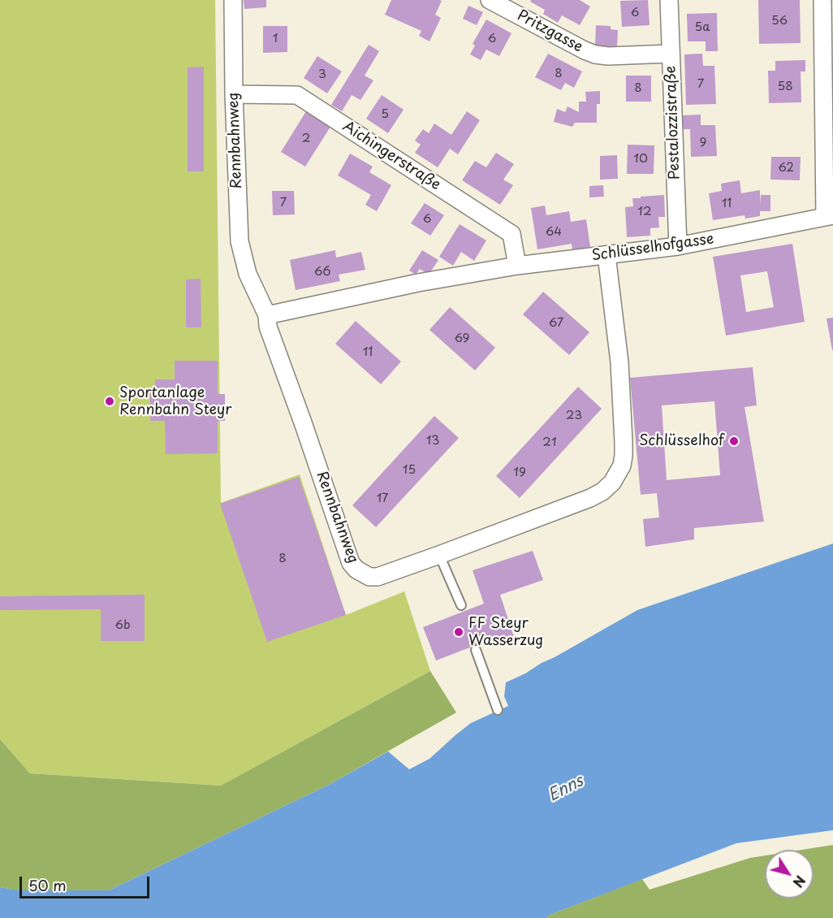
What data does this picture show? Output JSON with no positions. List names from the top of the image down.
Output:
{
  "streets": {
    "street": [
      "Pritzgasse",
      "Pestalozzistraße",
      "Rennbahnweg",
      "Aichingerstraße",
      "Schlüsselhofgasse"
    ]
  },
  "crossings": [
    ["Pritzgasse", "Pestalozzistraße"],
    ["Pestalozzistraße", "Schlüsselhofgasse"],
    ["Rennbahnweg", "Aichingerstraße"],
    ["Rennbahnweg", "Schlüsselhofgasse"],
    ["Aichingerstraße", "Schlüsselhofgasse"]
  ],
  "water": ["Enns"],
  "places": ["Sportanlage Rennbahn Steyr", "Schlüsselhof", "FF Steyr Wasserzug"],
  "house_numbers": [
    "6",
    "56",
    "5a",
    "1",
    "6",
    "8",
    "3",
    "7",
    "58",
    "8",
    "5",
    "2",
    "9",
    "10",
    "62",
    "7",
    "11",
    "12",
    "6",
    "64",
    "66",
    "67",
    "69",
    "11",
    "23",
    "13",
    "21",
    "15",
    "19",
    "17",
    "8",
    "6b"
  ],
  "scale_bar": "50 m",
  "north": "bottom right"
}
